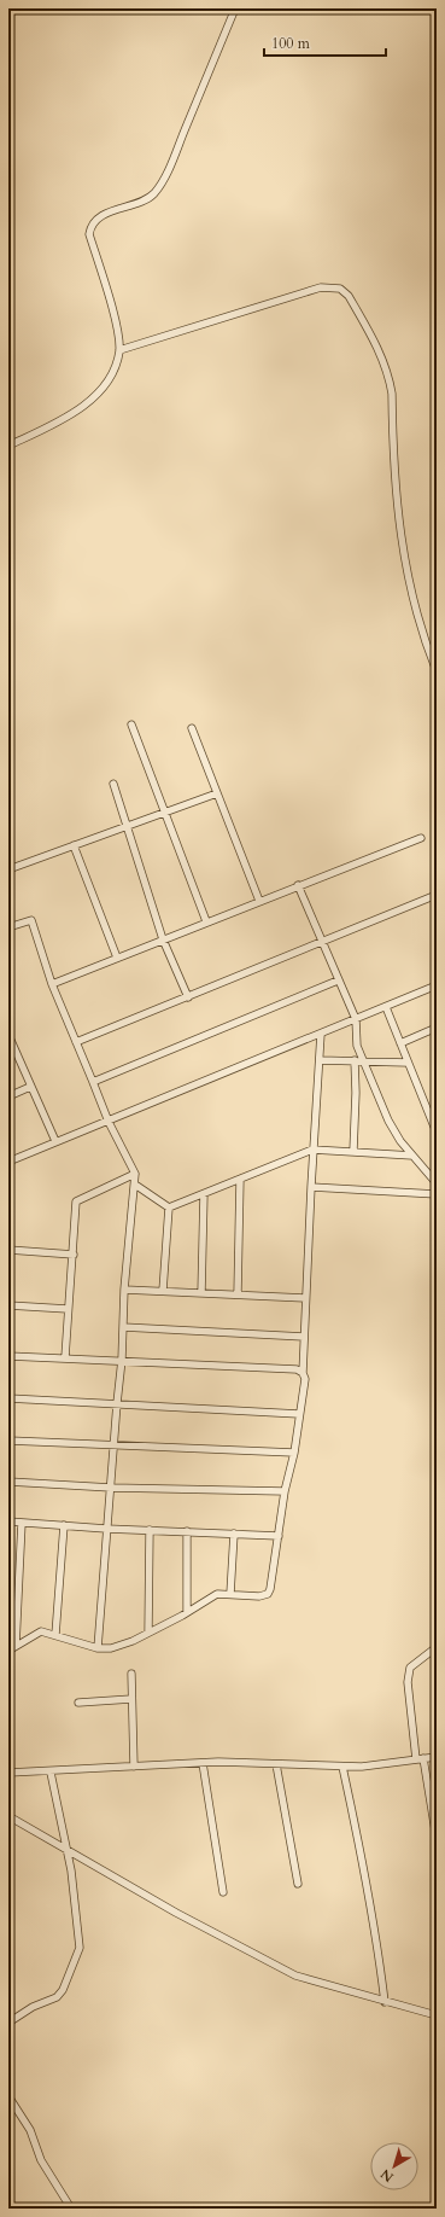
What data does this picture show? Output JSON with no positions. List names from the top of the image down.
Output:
{
  "scale_bar": "100 m",
  "north": "bottom left"
}
